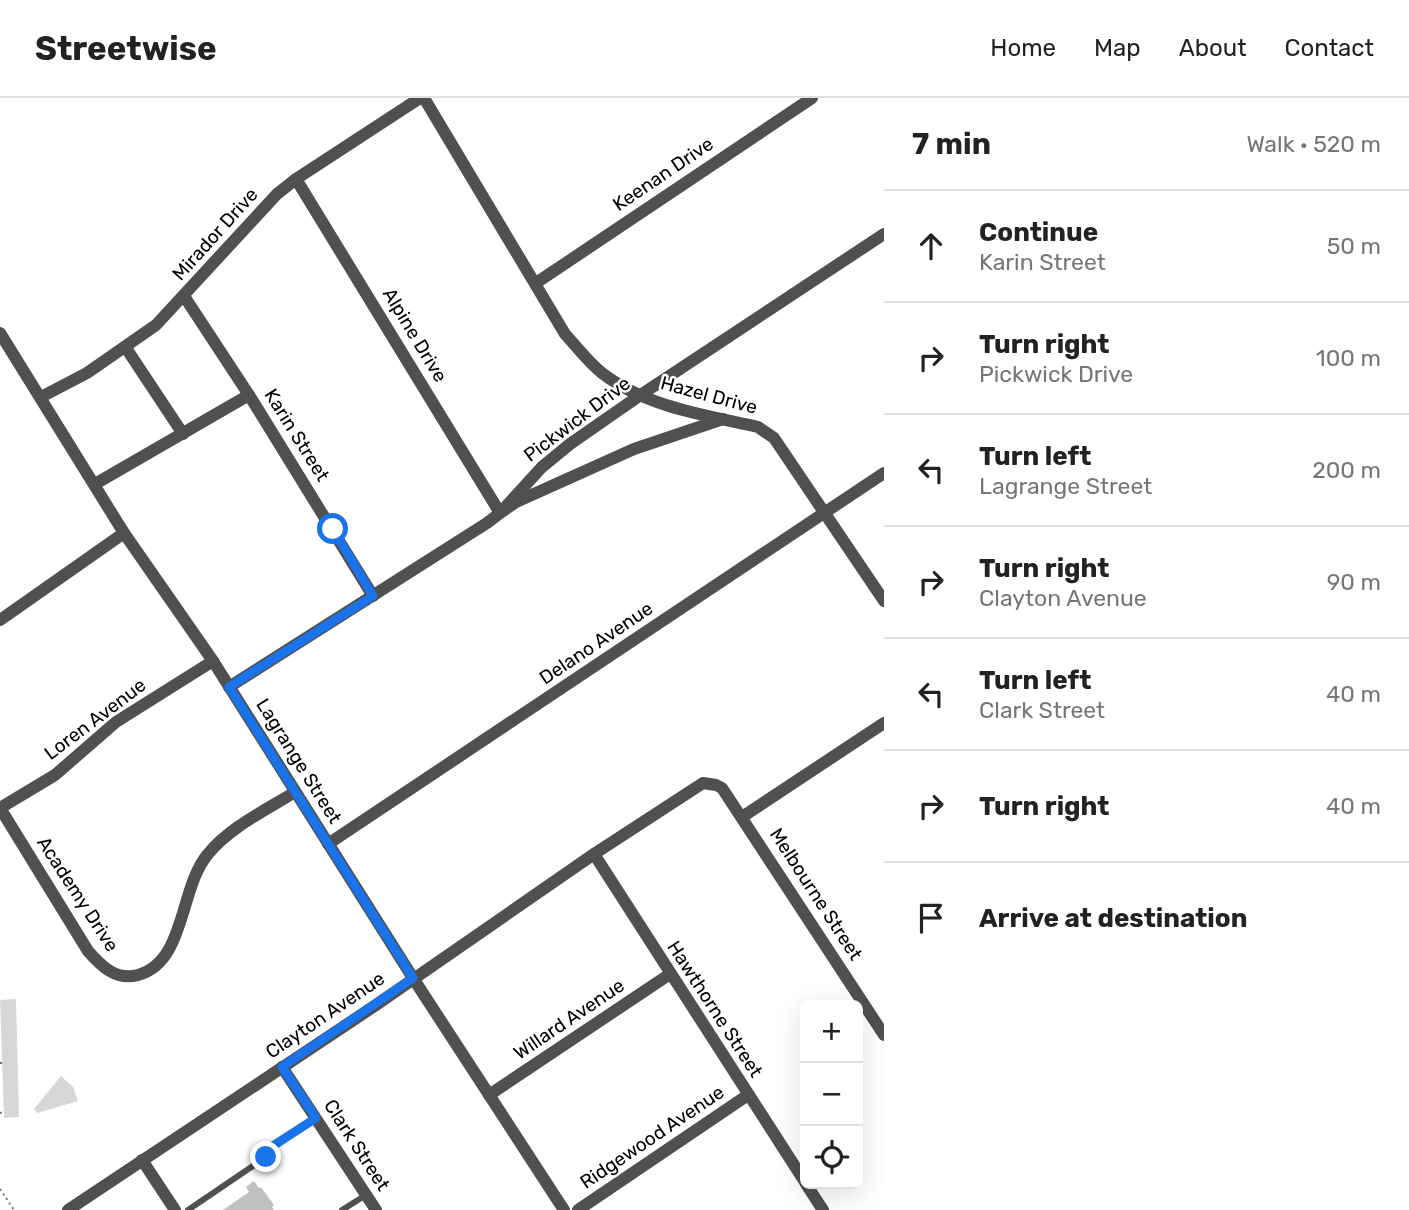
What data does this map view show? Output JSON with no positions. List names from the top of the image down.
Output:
{
  "streets": {
    "street": [
      "Keenan Drive",
      "Mirador Drive",
      "Alpine Drive",
      "Hazel Drive",
      "Pickwick Drive",
      "Karin Street",
      "Delano Avenue",
      "Loren Avenue",
      "Lagrange Street",
      "Academy Drive",
      "Melbourne Street",
      "Hawthorne Street",
      "Clayton Avenue",
      "Willard Avenue",
      "Ridgewood Avenue",
      "Clark Street"
    ]
  },
  "crossings": [
    ["Keenan Drive", "Hazel Drive"],
    ["Mirador Drive", "Alpine Drive"],
    ["Mirador Drive", "Hazel Drive"],
    ["Mirador Drive", "Karin Street"],
    ["Mirador Drive", "Lagrange Street"],
    ["Alpine Drive", "Pickwick Drive"],
    ["Hazel Drive", "Pickwick Drive"],
    ["Hazel Drive", "Delano Avenue"],
    ["Pickwick Drive", "Karin Street"],
    ["Pickwick Drive", "Lagrange Street"],
    ["Delano Avenue", "Lagrange Street"],
    ["Loren Avenue", "Lagrange Street"],
    ["Loren Avenue", "Academy Drive"],
    ["Lagrange Street", "Academy Drive"],
    ["Lagrange Street", "Clayton Avenue"],
    ["Lagrange Street", "Willard Avenue"],
    ["Melbourne Street", "Clayton Avenue"],
    ["Hawthorne Street", "Clayton Avenue"],
    ["Hawthorne Street", "Willard Avenue"],
    ["Hawthorne Street", "Ridgewood Avenue"],
    ["Clayton Avenue", "Clark Street"]
  ],
  "page": {
    "header": "Streetwise",
    "nav": [
      "Home",
      "Map",
      "About",
      "Contact"
    ],
    "heading": ["7 min", "Walk · 520 m"],
    "list": [
      ["Continue", "Karin Street", "50 m"],
      ["Turn right", "Pickwick Drive", "100 m"],
      ["Turn left", "Lagrange Street", "200 m"],
      ["Turn right", "Clayton Avenue", "90 m"],
      ["Turn left", "Clark Street", "40 m"],
      ["Turn right", "40 m"],
      "Arrive at destination"
    ],
    "map_buttons": ["+", "−"]
  }
}
